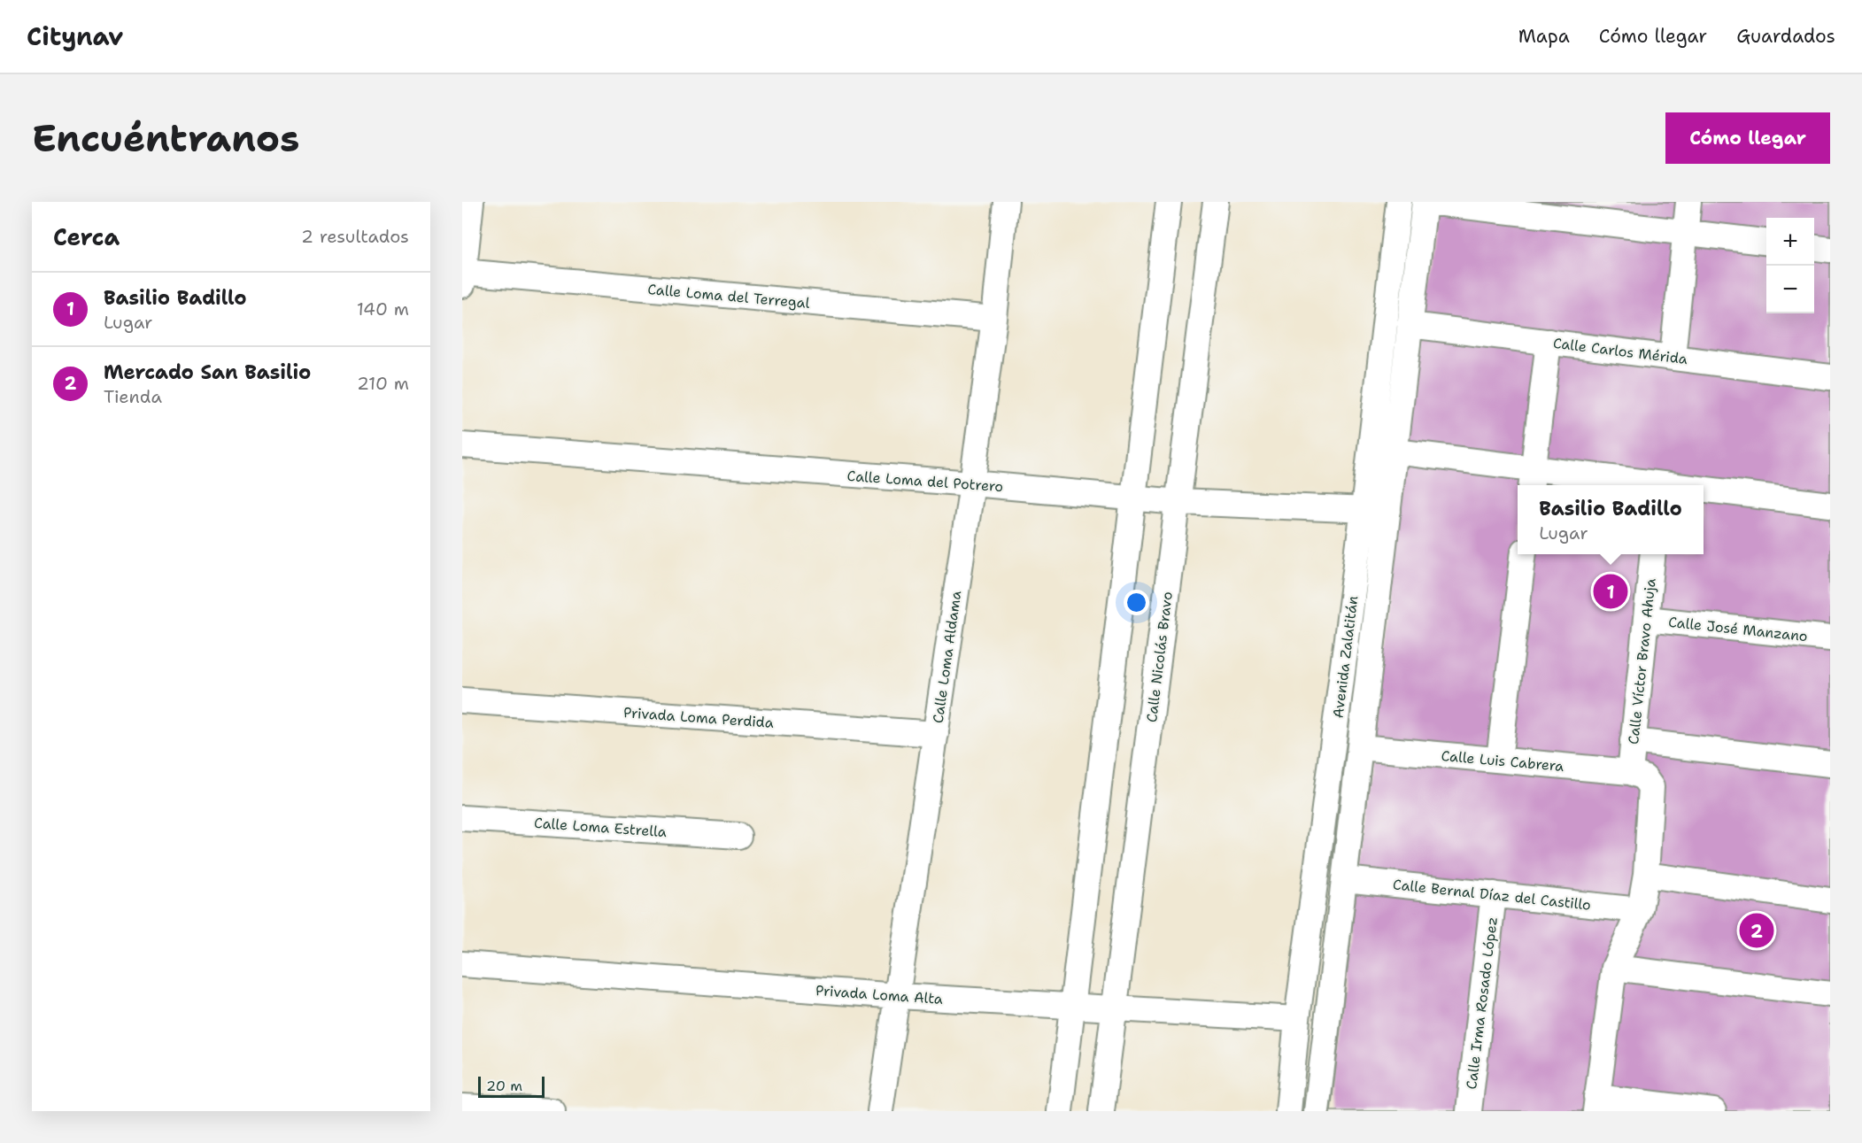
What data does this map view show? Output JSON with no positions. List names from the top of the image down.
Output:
{
  "streets": {
    "street": [
      "Calle Loma del Terregal",
      "Calle Carlos Mérida",
      "Calle Loma del Potrero",
      "Calle José Manzano",
      "Calle Loma Aldama",
      "Calle Nicolás Bravo",
      "Avenida Zalatitán",
      "Calle Víctor Bravo Ahuja",
      "Privada Loma Perdida",
      "Calle Luis Cabrera",
      "Calle Loma Estrella",
      "Calle Bernal Díaz del Castillo",
      "Privada Loma Alta",
      "Calle Irma Rosado López"
    ]
  },
  "crossings": [
    ["Calle Loma del Terregal", "Calle Loma Aldama"],
    ["Calle Carlos Mérida", "Avenida Zalatitán"],
    ["Calle Loma del Potrero", "Calle Loma Aldama"],
    ["Calle Loma del Potrero", "Calle Nicolás Bravo"],
    ["Calle Loma del Potrero", "Avenida Zalatitán"],
    ["Calle José Manzano", "Calle Víctor Bravo Ahuja"],
    ["Calle Loma Aldama", "Privada Loma Perdida"],
    ["Calle Loma Aldama", "Privada Loma Alta"],
    ["Calle Nicolás Bravo", "Privada Loma Alta"],
    ["Avenida Zalatitán", "Calle Luis Cabrera"],
    ["Avenida Zalatitán", "Calle Bernal Díaz del Castillo"],
    ["Avenida Zalatitán", "Privada Loma Alta"],
    ["Calle Víctor Bravo Ahuja", "Calle Luis Cabrera"],
    ["Calle Víctor Bravo Ahuja", "Calle Bernal Díaz del Castillo"],
    ["Calle Bernal Díaz del Castillo", "Calle Irma Rosado López"]
  ],
  "scale_bar": "20 m",
  "page": {
    "header": "Citynav",
    "nav": ["Mapa", "Cómo llegar", "Guardados"],
    "buttons": "Cómo llegar",
    "title": "Encuéntranos",
    "heading": ["Cerca", "2 resultados"],
    "map_buttons": ["+", "−"],
    "list": [
      {
        "mark": "1",
        "name": "Basilio Badillo",
        "note": "Lugar",
        "value": "140 m"
      },
      {
        "mark": "2",
        "name": "Mercado San Basilio",
        "note": "Tienda",
        "value": "210 m"
      }
    ],
    "popup": ["Basilio Badillo", "Lugar"],
    "pins": ["1", "2"],
    "scale": "20 m"
  }
}
